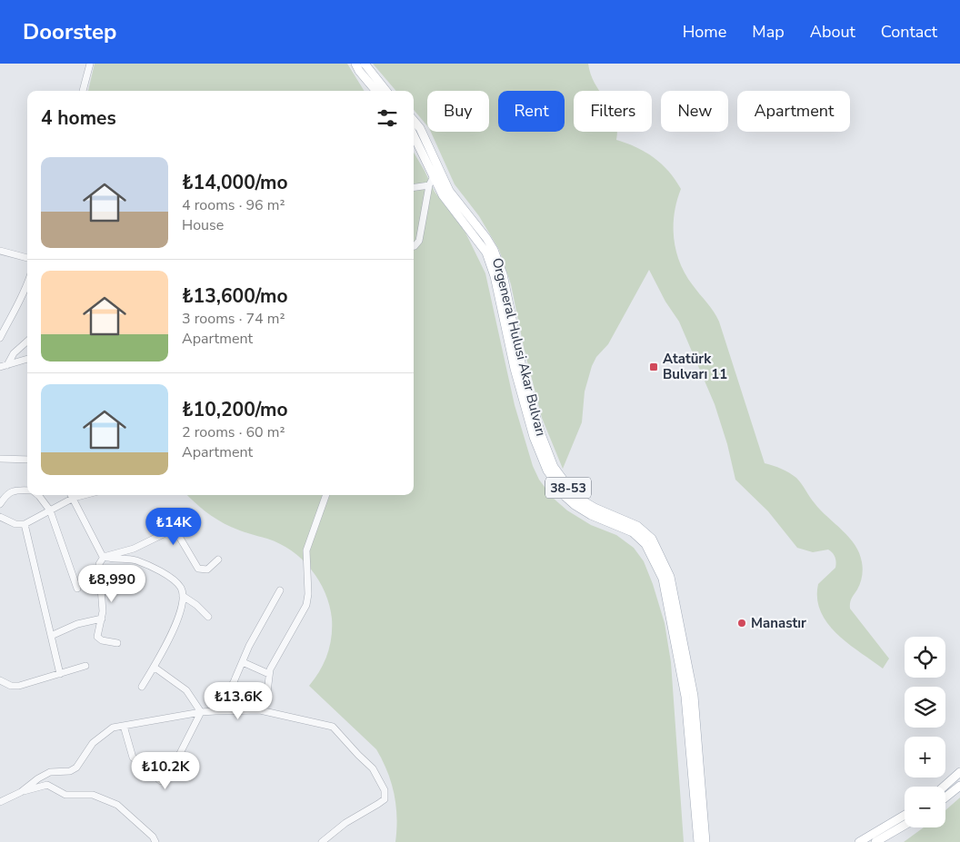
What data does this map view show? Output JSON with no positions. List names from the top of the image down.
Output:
{
  "streets": {
    "main road": ["Orgeneral Hulusi Akar Bulvarı", "38-53"]
  },
  "places": {
    "transit": ["Atatürk Bulvarı 11"],
    "other": ["Manastır"]
  },
  "page": {
    "header": "Doorstep",
    "nav": [
      "Home",
      "Map",
      "About",
      "Contact"
    ],
    "chip": [
      "Buy",
      "Rent",
      "Filters",
      "New",
      "Apartment"
    ],
    "heading": "4 homes",
    "list": [
      {
        "name": "₺14,000/mo",
        "note": "4 rooms · 96 m² · House"
      },
      {
        "name": "₺13,600/mo",
        "note": "3 rooms · 74 m² · Apartment"
      },
      {
        "name": "₺10,200/mo",
        "note": "2 rooms · 60 m² · Apartment"
      }
    ],
    "price": [
      "₺14K",
      "₺8,990",
      "₺13.6K",
      "₺10.2K"
    ],
    "map_buttons": ["+", "−"]
  }
}
